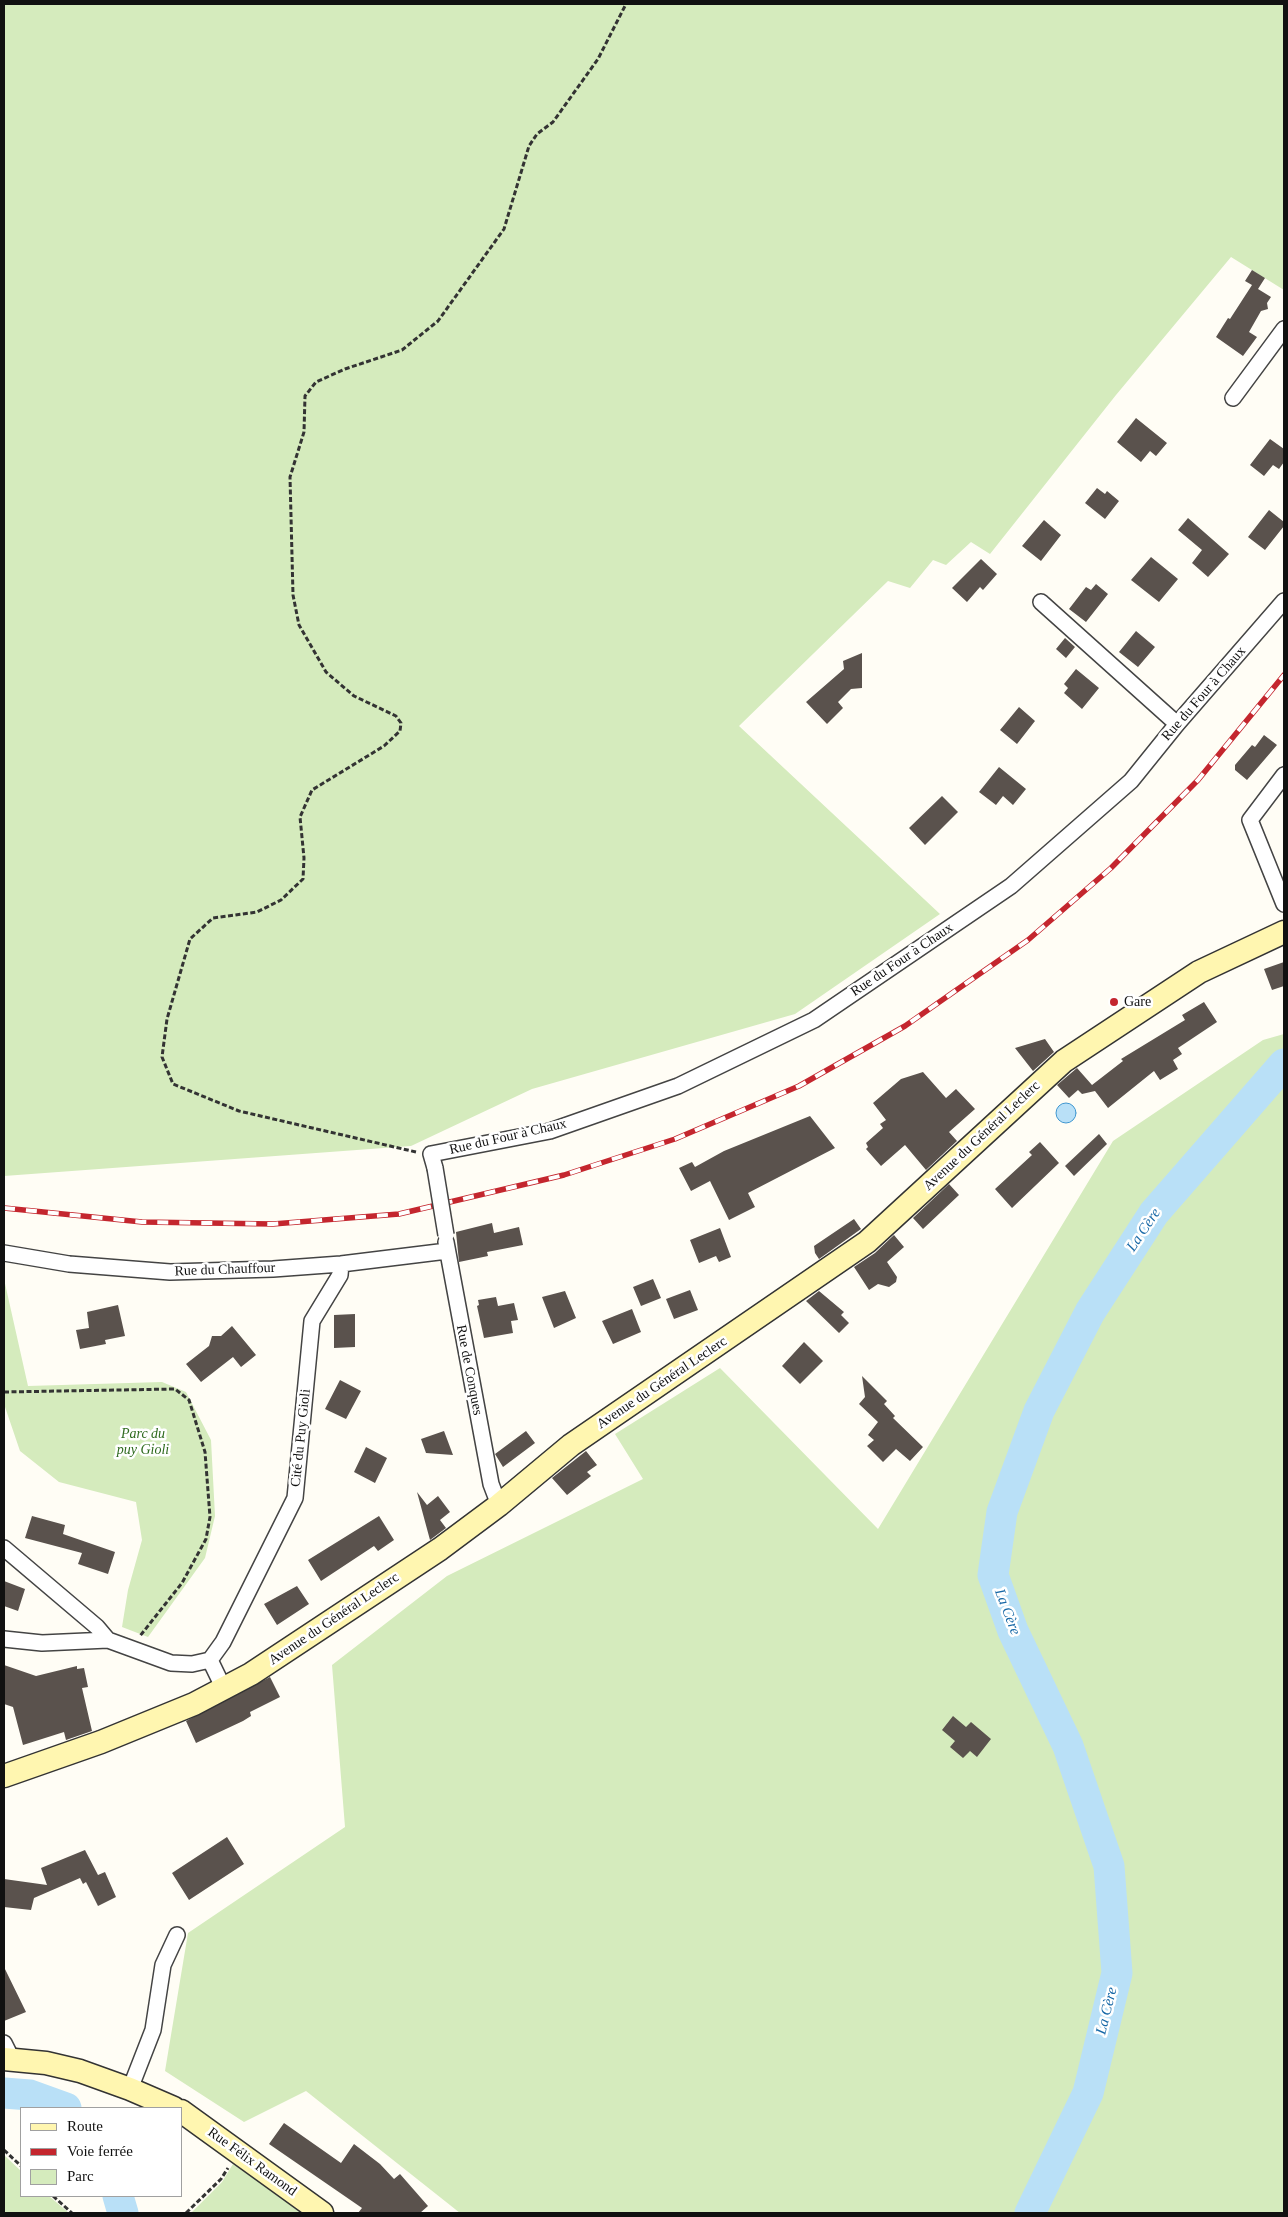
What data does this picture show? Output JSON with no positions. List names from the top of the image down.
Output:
{
  "streets": {
    "street": [
      "Rue du Four à Chaux",
      "Avenue du Général Leclerc",
      "Rue du Chauffour",
      "Rue de Conques",
      "Cité du Puy Gioli",
      "Rue Félix Ramond"
    ]
  },
  "crossings": [
    ["Rue du Four à Chaux", "Rue de Conques"],
    ["Avenue du Général Leclerc", "Rue de Conques"],
    ["Rue du Chauffour", "Rue de Conques"],
    ["Rue du Chauffour", "Cité du Puy Gioli"]
  ],
  "water": ["La Cère"],
  "parks": ["Parc du puy Gioli"],
  "places": ["Gare"],
  "legend": ["Route", "Voie ferrée", "Parc"]
}
